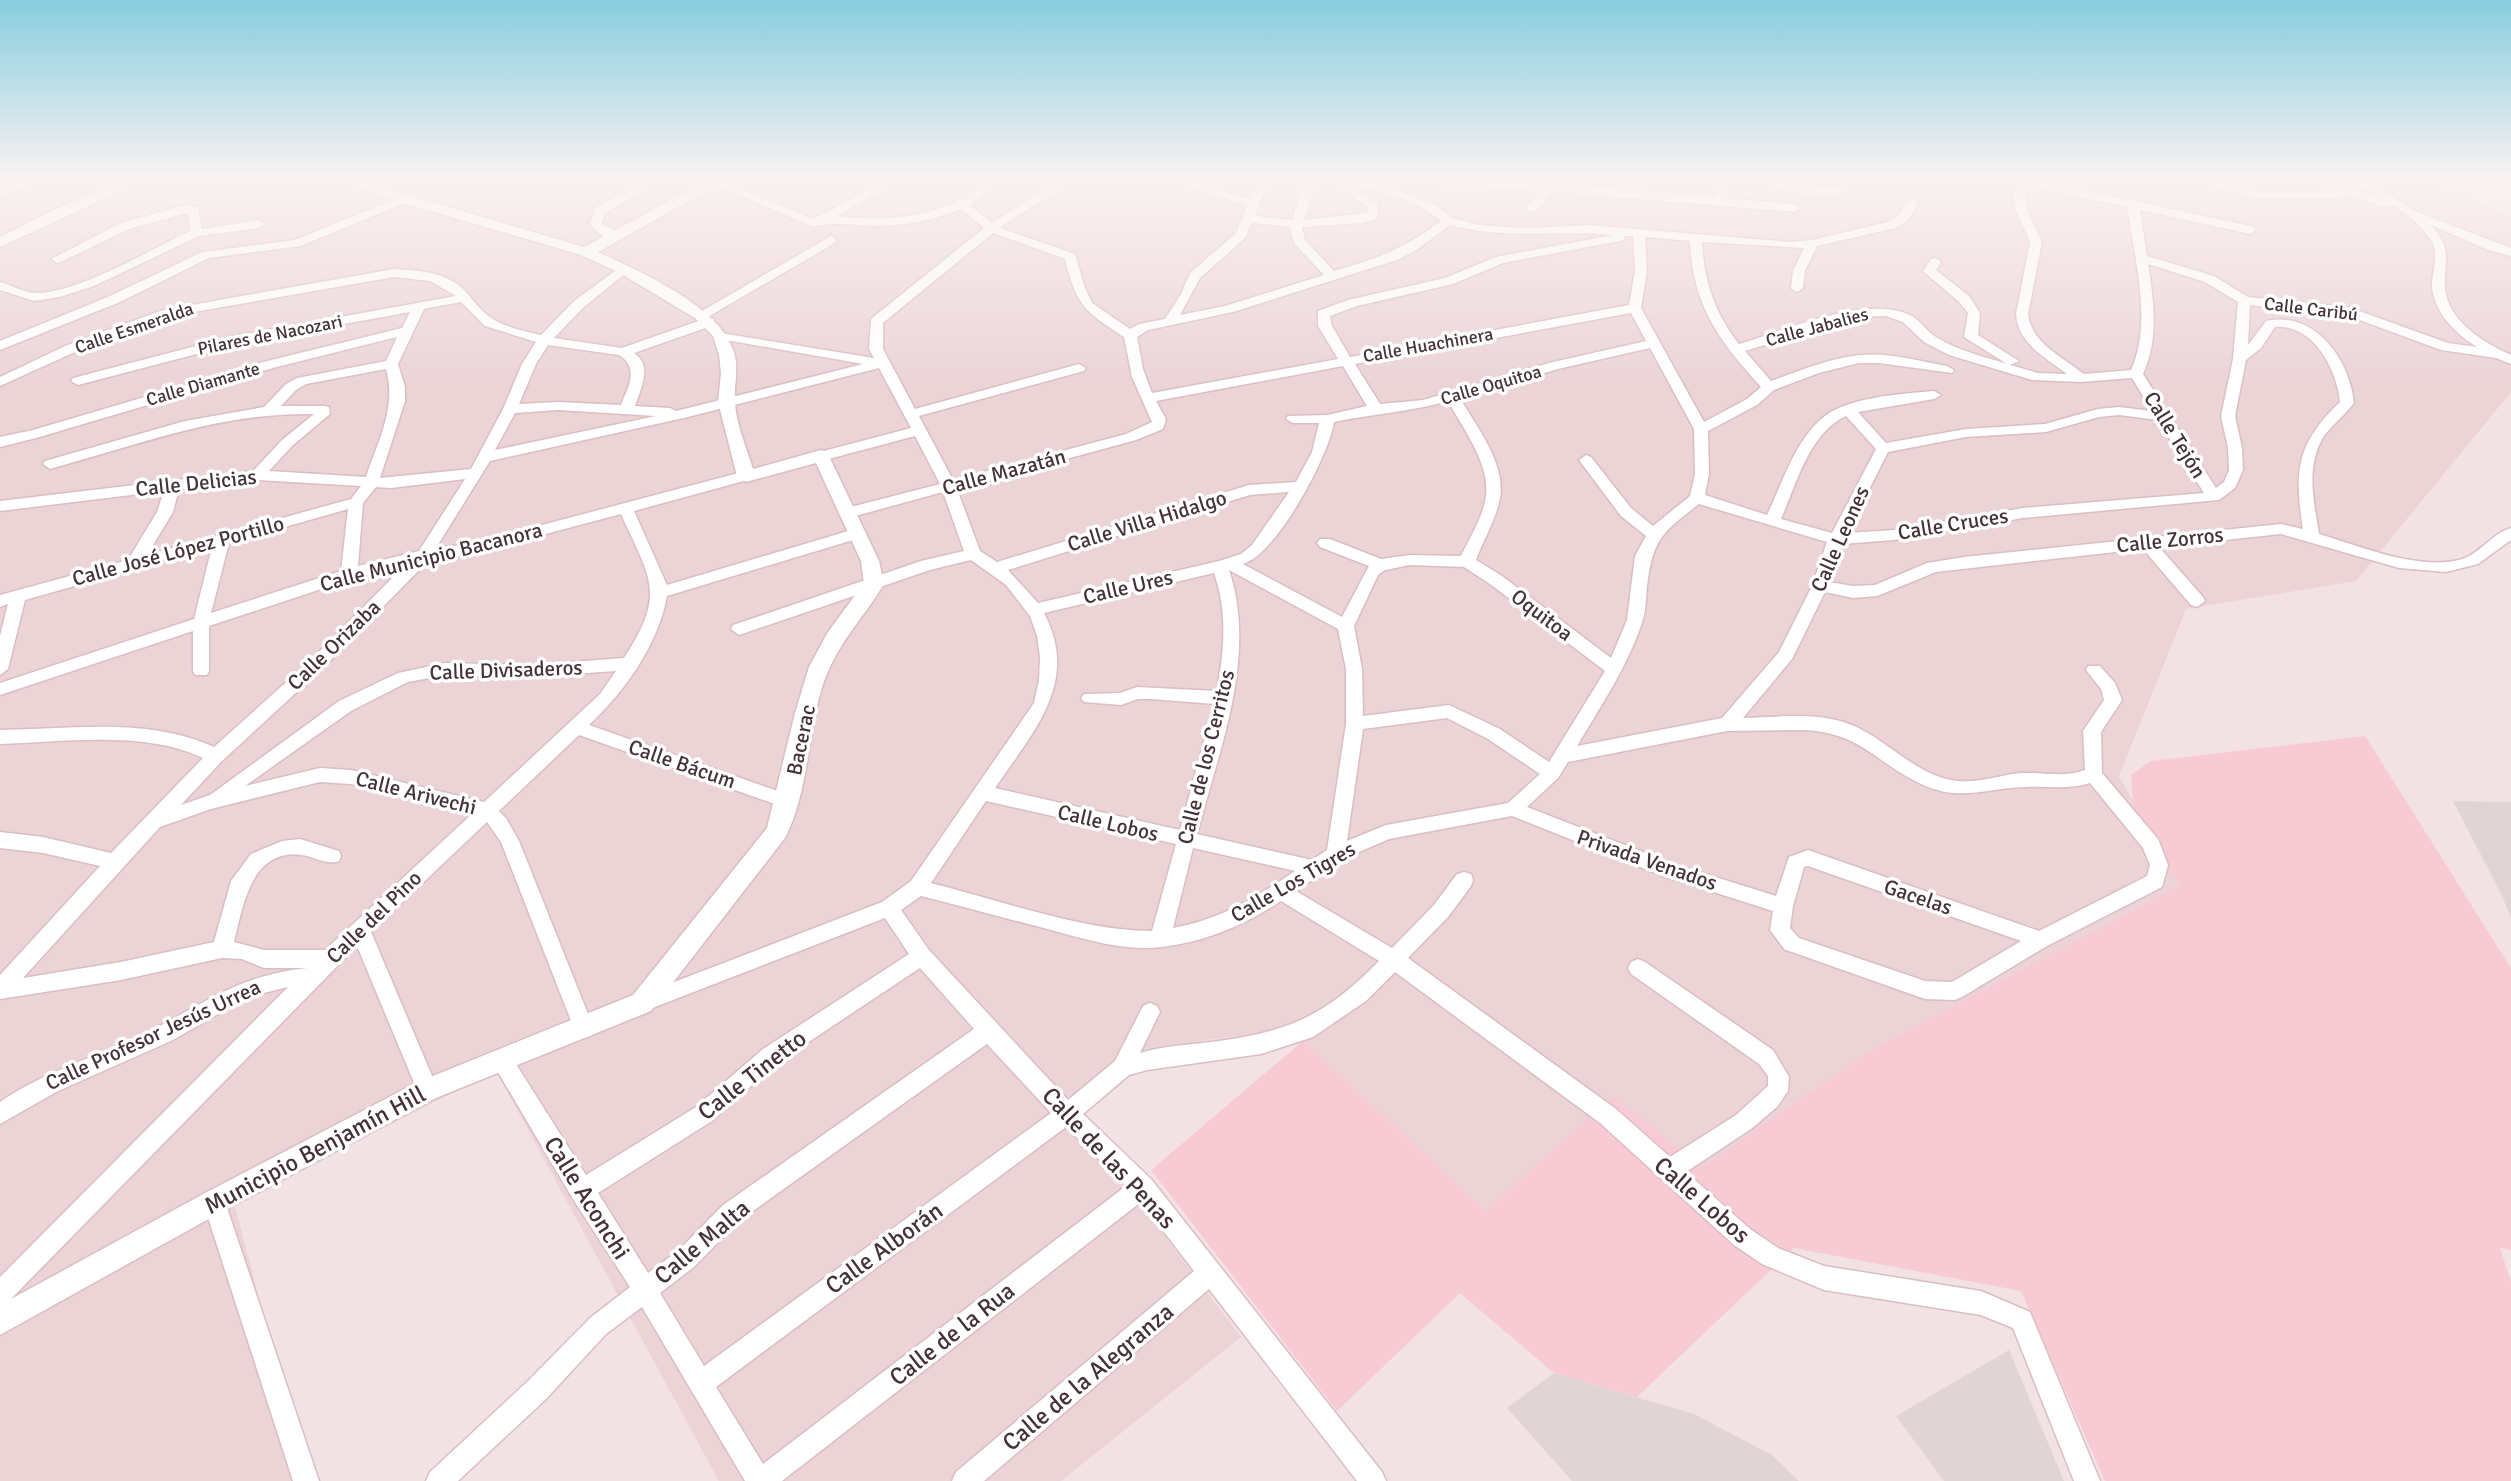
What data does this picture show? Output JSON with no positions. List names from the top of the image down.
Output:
{
  "streets": {
    "street": [
      "Calle Caribú",
      "Calle Jabalies",
      "Calle Esmeralda",
      "Pilares de Nacozari",
      "Calle Huachinera",
      "Calle Diamante",
      "Calle Oquitoa",
      "Calle Tejón",
      "Calle Mazatán",
      "Calle Delicias",
      "Calle Villa Hidalgo",
      "Calle Cruces",
      "Calle Leones",
      "Calle Zorros",
      "Calle José López Portillo",
      "Calle Municipio Bacanora",
      "Calle Ures",
      "Oquitoa",
      "Calle Orizaba",
      "Calle Divisaderos",
      "Bacerac",
      "Calle de los Cerritos",
      "Calle Bácum",
      "Calle Arivechi",
      "Calle Lobos",
      "Privada Venados",
      "Calle Los Tigres",
      "Gacelas",
      "Calle del Pino",
      "Calle Profesor Jesús Urrea",
      "Calle Tinetto",
      "Municipio Benjamín Hill",
      "Calle de las Penas",
      "Calle Aconchi",
      "Calle Malta",
      "Calle Alborán",
      "Calle de la Rua",
      "Calle de la Alegranza"
    ]
  },
  "crossings": [
    ["Calle Caribú", "Calle Tejón"],
    ["Calle Caribú", "Calle Cruces"],
    ["Calle Jabalies", "Calle Tejón"],
    ["Calle Esmeralda", "Pilares de Nacozari"],
    ["Calle Esmeralda", "Calle Orizaba"],
    ["Calle Huachinera", "Calle Mazatán"],
    ["Calle Tejón", "Calle Cruces"],
    ["Calle Delicias", "Calle Orizaba"],
    ["Calle Cruces", "Calle Leones"],
    ["Calle Leones", "Calle Zorros"],
    ["Calle Municipio Bacanora", "Calle Orizaba"],
    ["Calle Ures", "Calle de los Cerritos"],
    ["Calle Orizaba", "Calle Arivechi"],
    ["Calle Divisaderos", "Calle Arivechi"],
    ["Calle Divisaderos", "Calle del Pino"],
    ["Bacerac", "Calle Bácum"],
    ["Bacerac", "Municipio Benjamín Hill"],
    ["Calle de los Cerritos", "Calle Lobos"],
    ["Calle de los Cerritos", "Calle Los Tigres"],
    ["Calle Bácum", "Calle del Pino"],
    ["Calle Arivechi", "Calle del Pino"],
    ["Calle Arivechi", "Municipio Benjamín Hill"],
    ["Calle Lobos", "Calle Los Tigres"],
    ["Privada Venados", "Calle Los Tigres"],
    ["Privada Venados", "Gacelas"],
    ["Calle del Pino", "Calle Profesor Jesús Urrea"],
    ["Calle Tinetto", "Calle de las Penas"],
    ["Calle Tinetto", "Calle Aconchi"],
    ["Municipio Benjamín Hill", "Calle Aconchi"],
    ["Calle de las Penas", "Calle Malta"],
    ["Calle de las Penas", "Calle Alborán"],
    ["Calle de las Penas", "Calle de la Rua"],
    ["Calle de las Penas", "Calle de la Alegranza"],
    ["Calle Aconchi", "Calle Malta"],
    ["Calle Aconchi", "Calle Alborán"],
    ["Calle Aconchi", "Calle de la Rua"]
  ]
}
